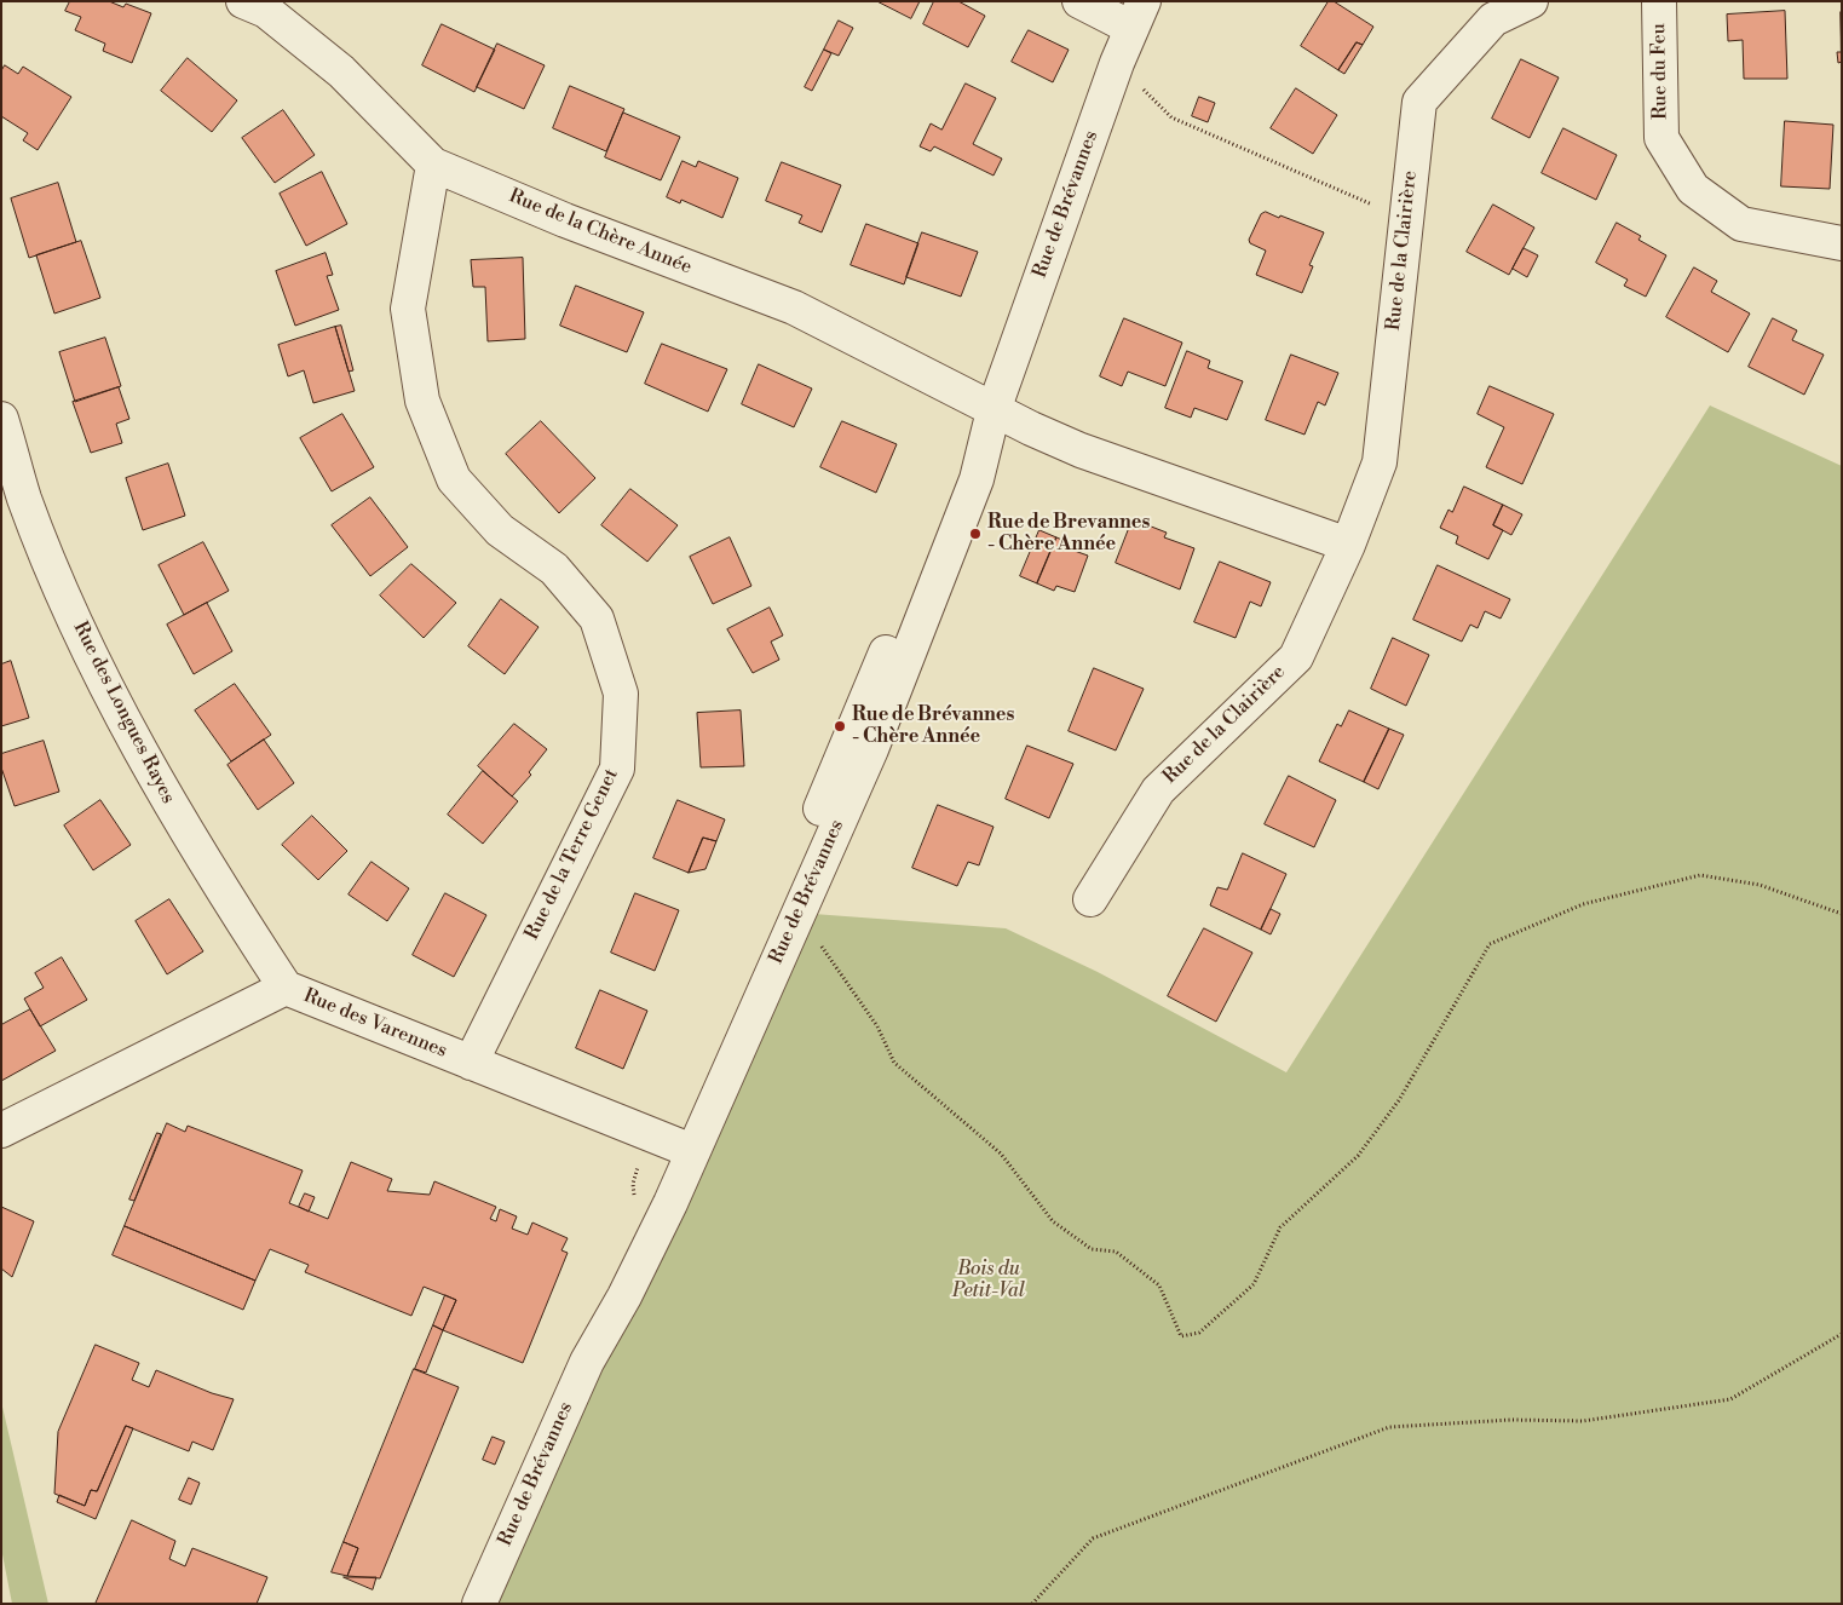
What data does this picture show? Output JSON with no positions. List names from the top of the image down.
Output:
{
  "streets": {
    "street": [
      "Rue du Feu",
      "Rue de Brévannes",
      "Rue de la Chère Année",
      "Rue de la Clairière",
      "Rue des Longues Rayes",
      "Rue de la Terre Genet",
      "Rue des Varennes"
    ]
  },
  "crossings": [
    ["Rue de Brévannes", "Rue de la Chère Année"],
    ["Rue de Brévannes", "Rue des Varennes"],
    ["Rue de la Chère Année", "Rue de la Terre Genet"],
    ["Rue des Longues Rayes", "Rue des Varennes"],
    ["Rue de la Terre Genet", "Rue des Varennes"]
  ],
  "parks": ["Bois du Petit-Val"],
  "places": ["Rue de Brevannes - Chère Année", "Rue de Brévannes - Chère Année"]
}
